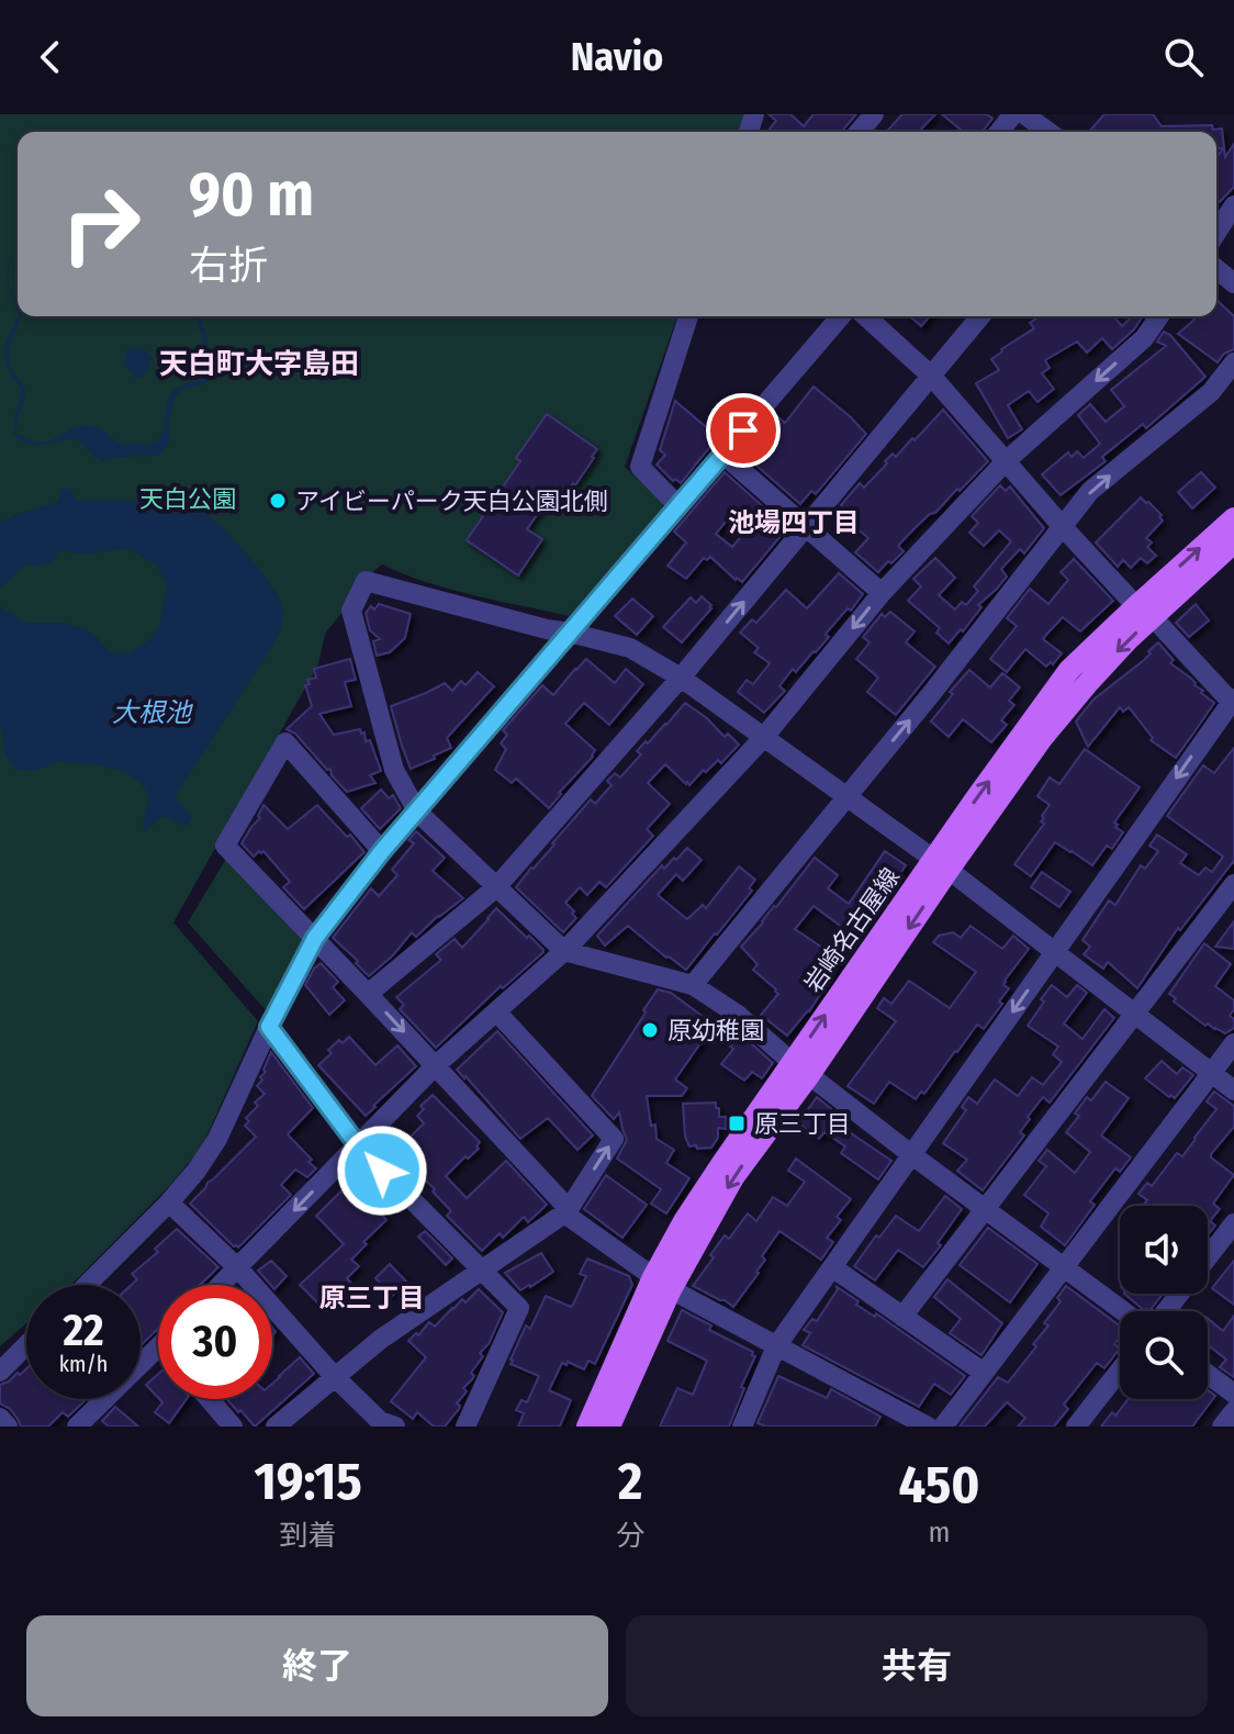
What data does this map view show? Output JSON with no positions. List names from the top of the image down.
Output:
{
  "streets": {
    "main road": ["岩崎名古屋線"]
  },
  "districts": ["天白町大字島田", "池場四丁目", "原三丁目"],
  "water": ["大根池"],
  "parks": ["天白公園"],
  "places": {
    "other": ["アイビーパーク天白公園北側", "原幼稚園"],
    "transit": ["原三丁目"]
  },
  "page": {
    "header": "Navio",
    "turn": ["90 m", "右折"],
    "speed": "22 km/h",
    "limit": "30",
    "eta": [
      "19:15",
      "到着",
      "2",
      "分",
      "450",
      "m"
    ],
    "buttons": ["終了", "共有"]
  }
}
